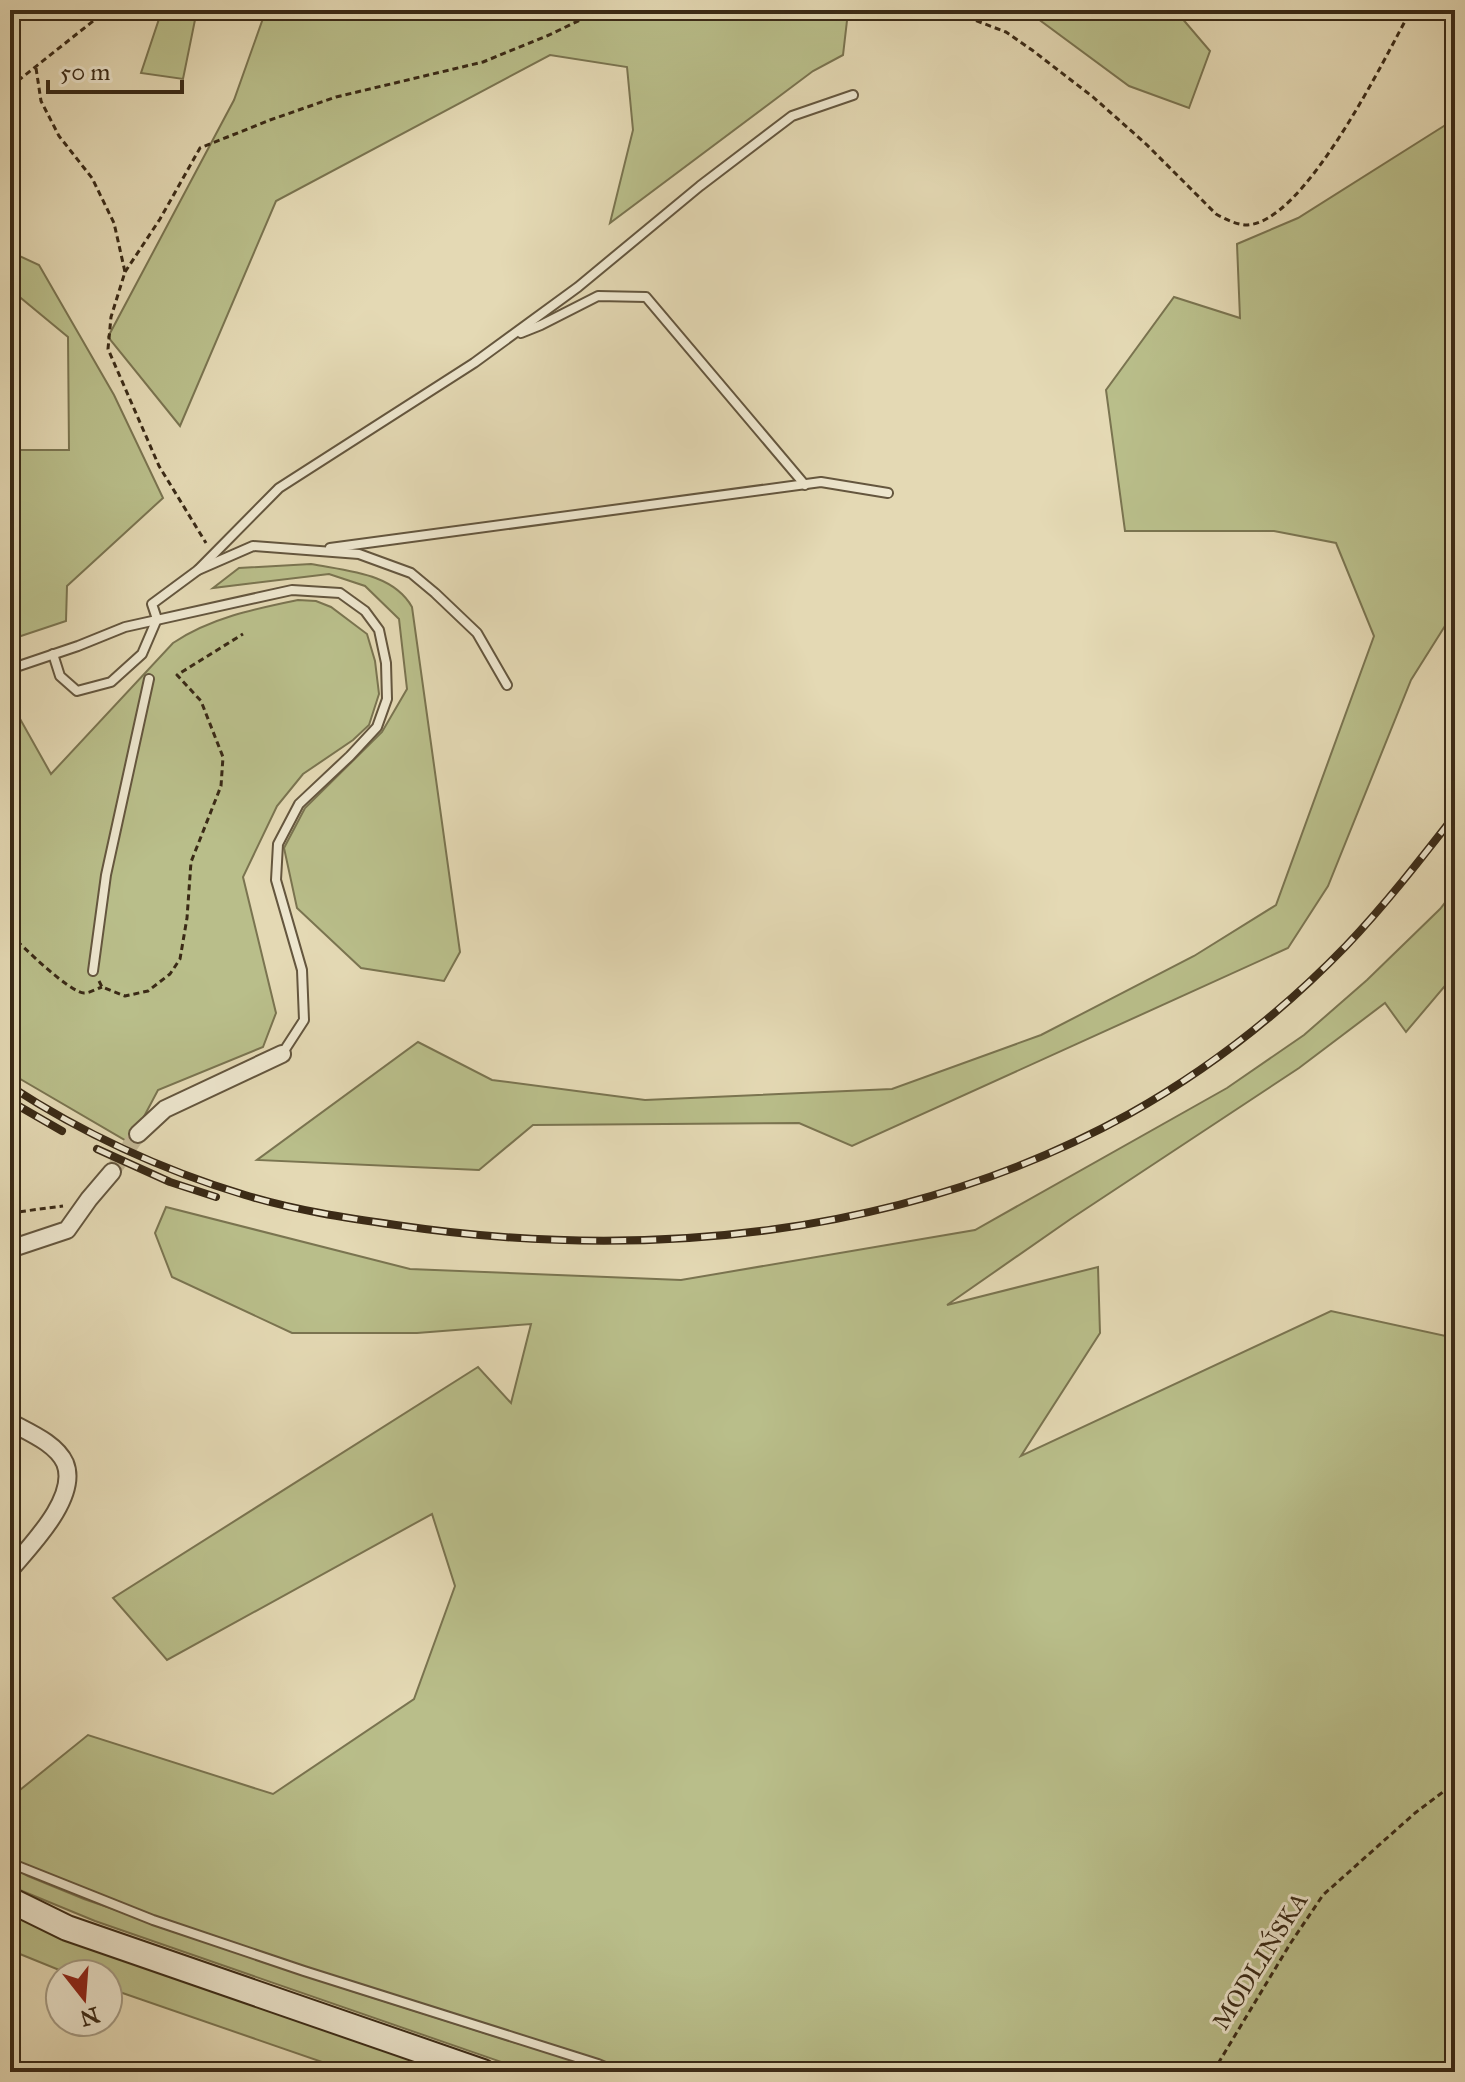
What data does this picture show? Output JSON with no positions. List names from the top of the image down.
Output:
{
  "streets": {
    "path": ["MODLIŃSKA"]
  },
  "scale_bar": "50 m",
  "north": "bottom"
}
